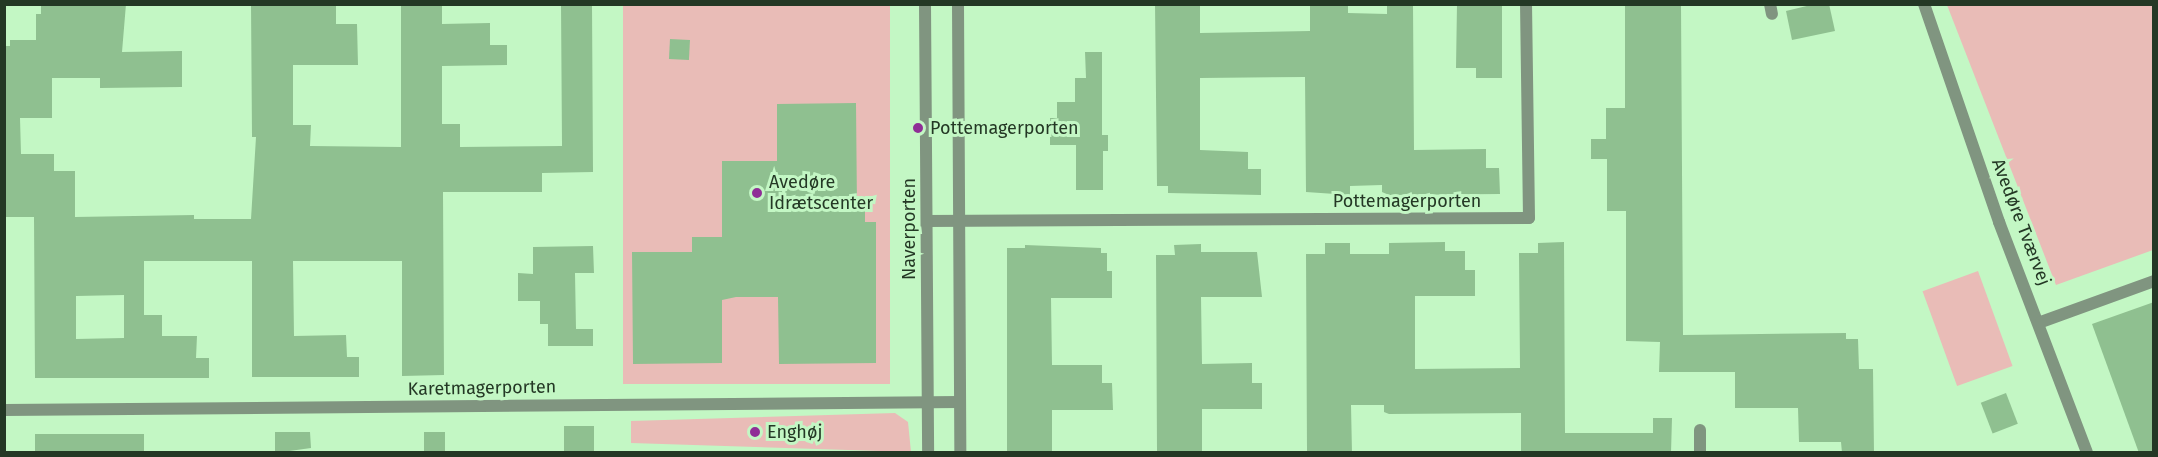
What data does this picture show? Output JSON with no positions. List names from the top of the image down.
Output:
{
  "streets": {
    "street": [
      "Pottemagerporten",
      "Avedøre Tværvej",
      "Naverporten",
      "Karetmagerporten"
    ]
  },
  "crossings": [
    ["Pottemagerporten", "Naverporten"],
    ["Naverporten", "Karetmagerporten"]
  ],
  "places": ["Pottemagerporten", "Avedøre Idrætscenter", "Enghøj"]
}
